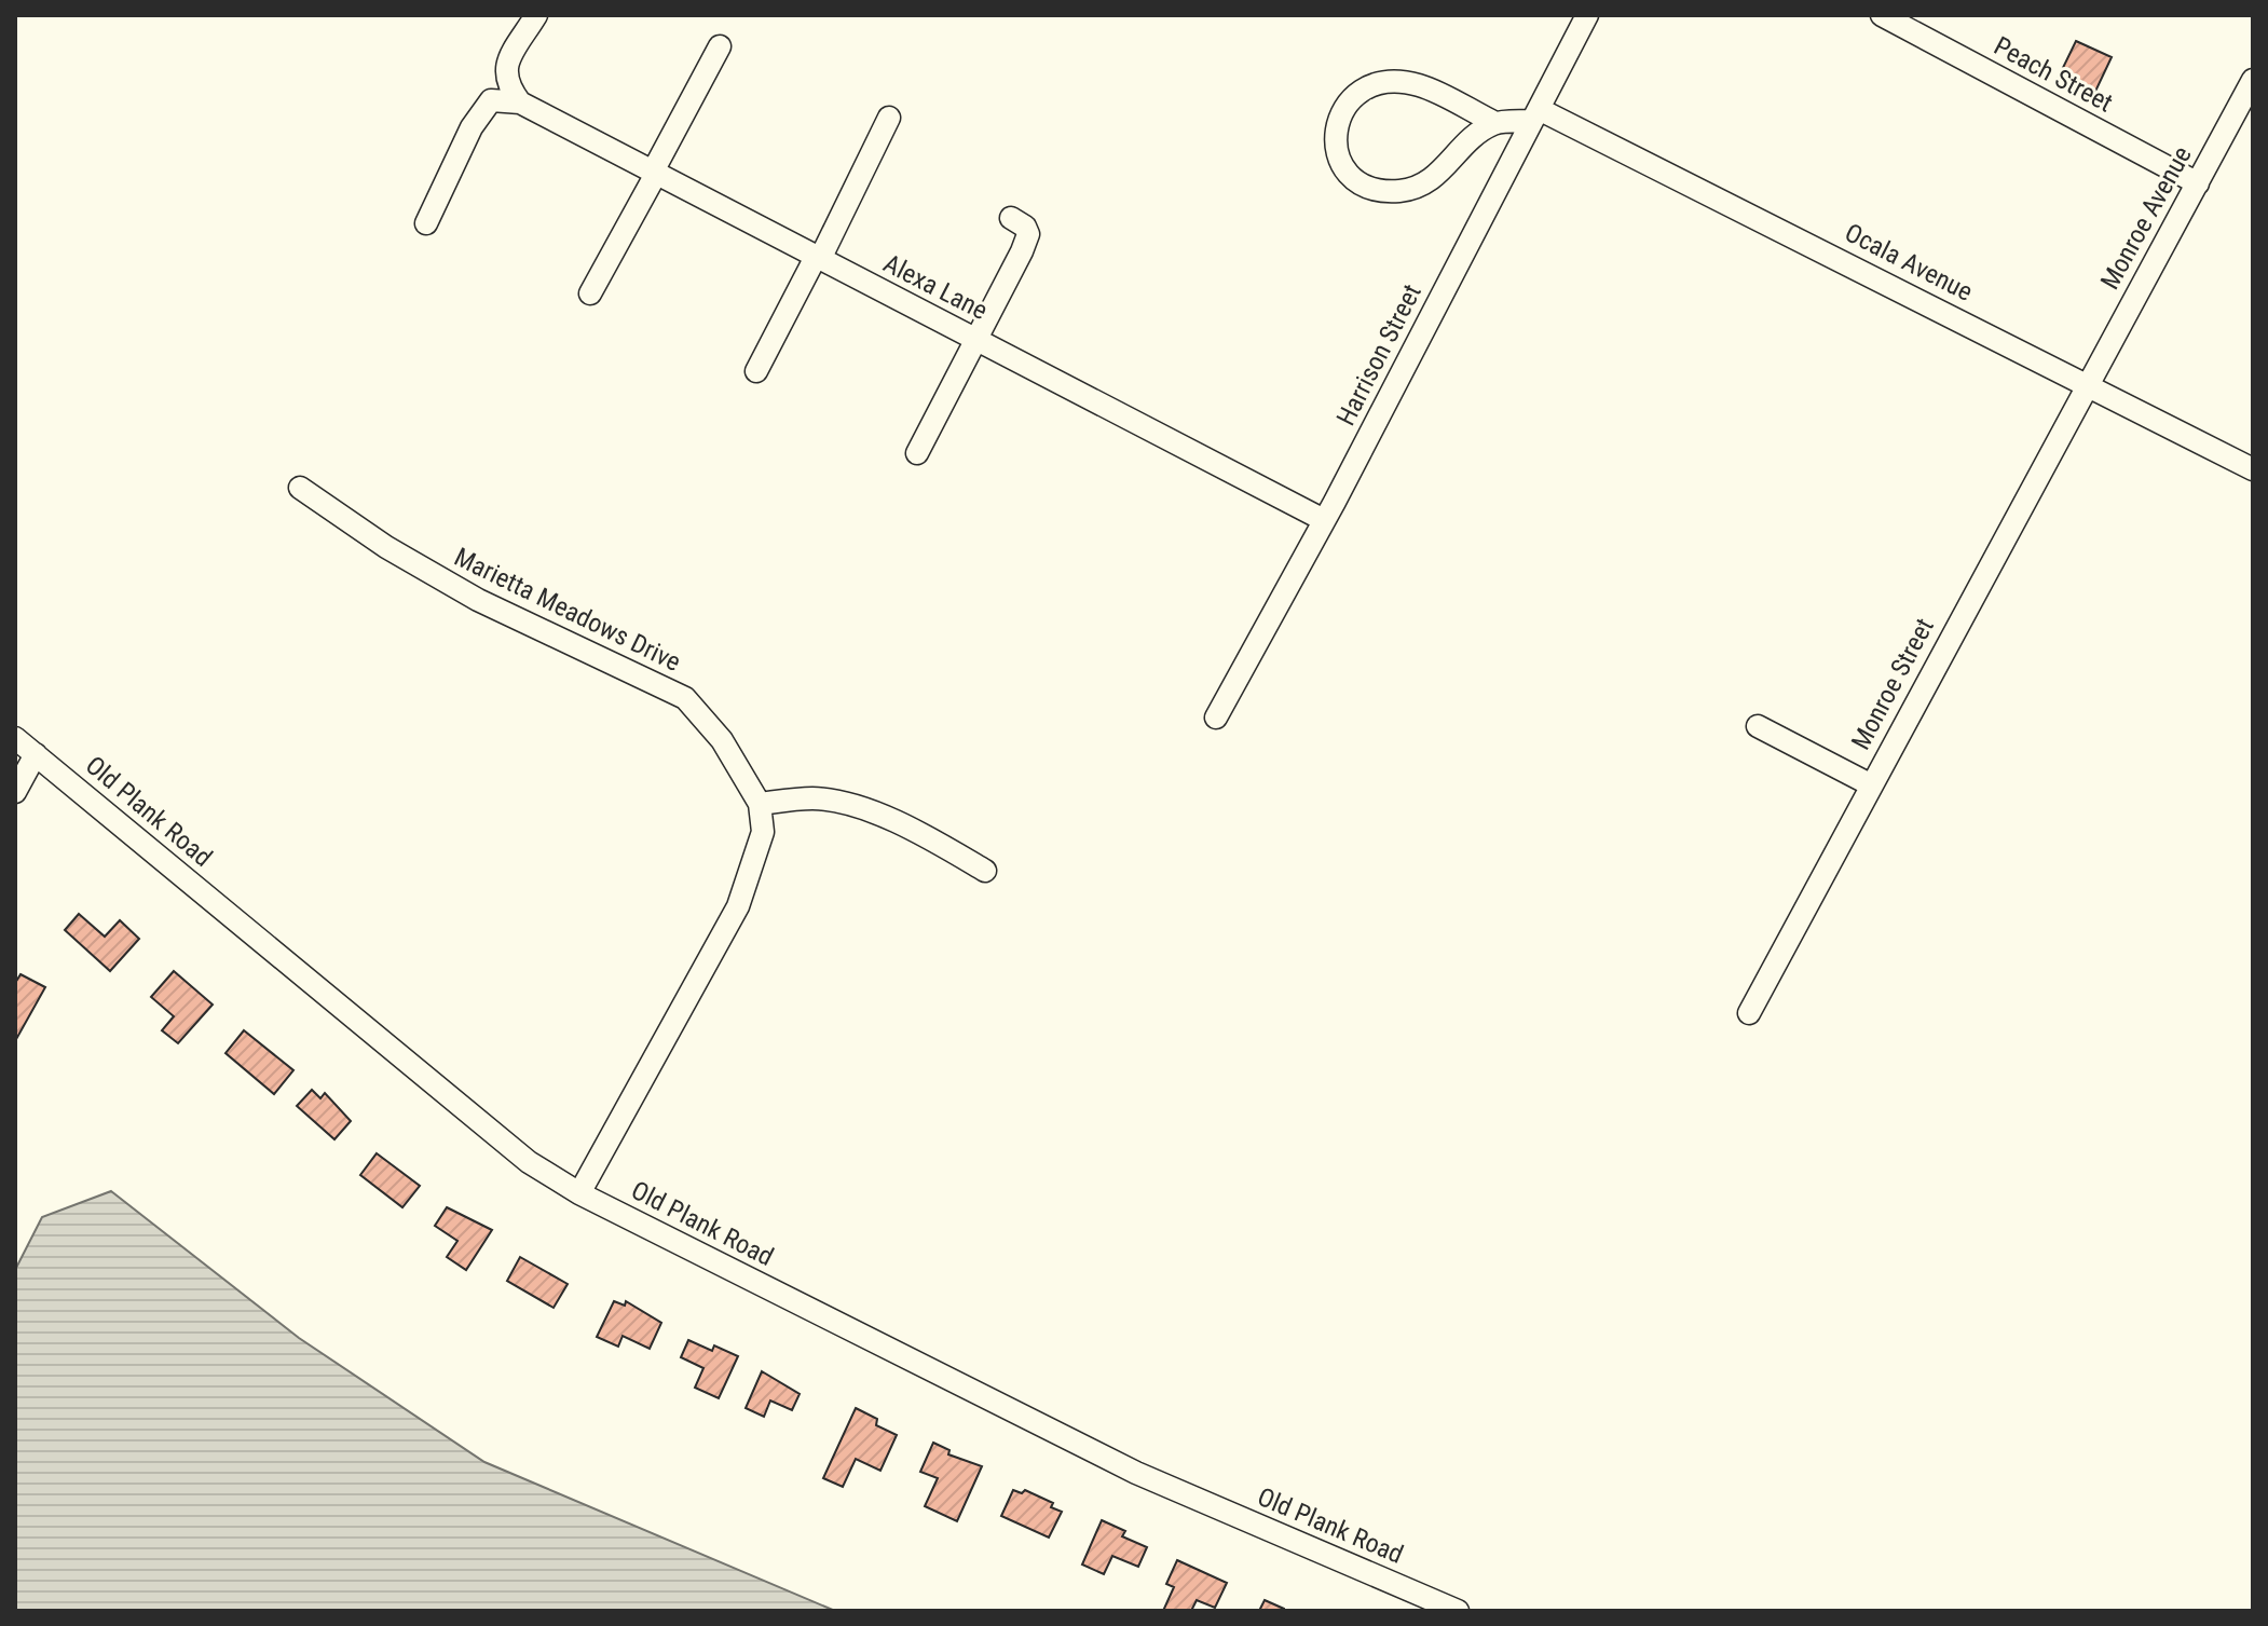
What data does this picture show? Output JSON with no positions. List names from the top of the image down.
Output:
{
  "streets": {
    "street": [
      "Peach Street",
      "Monroe Avenue",
      "Ocala Avenue",
      "Alexa Lane",
      "Harrison Street",
      "Marietta Meadows Drive",
      "Monroe Street",
      "Old Plank Road"
    ]
  },
  "crossings": [
    ["Peach Street", "Monroe Avenue"],
    ["Monroe Avenue", "Ocala Avenue"],
    ["Monroe Avenue", "Monroe Street"],
    ["Ocala Avenue", "Harrison Street"],
    ["Ocala Avenue", "Monroe Street"],
    ["Alexa Lane", "Harrison Street"]
  ]
}
